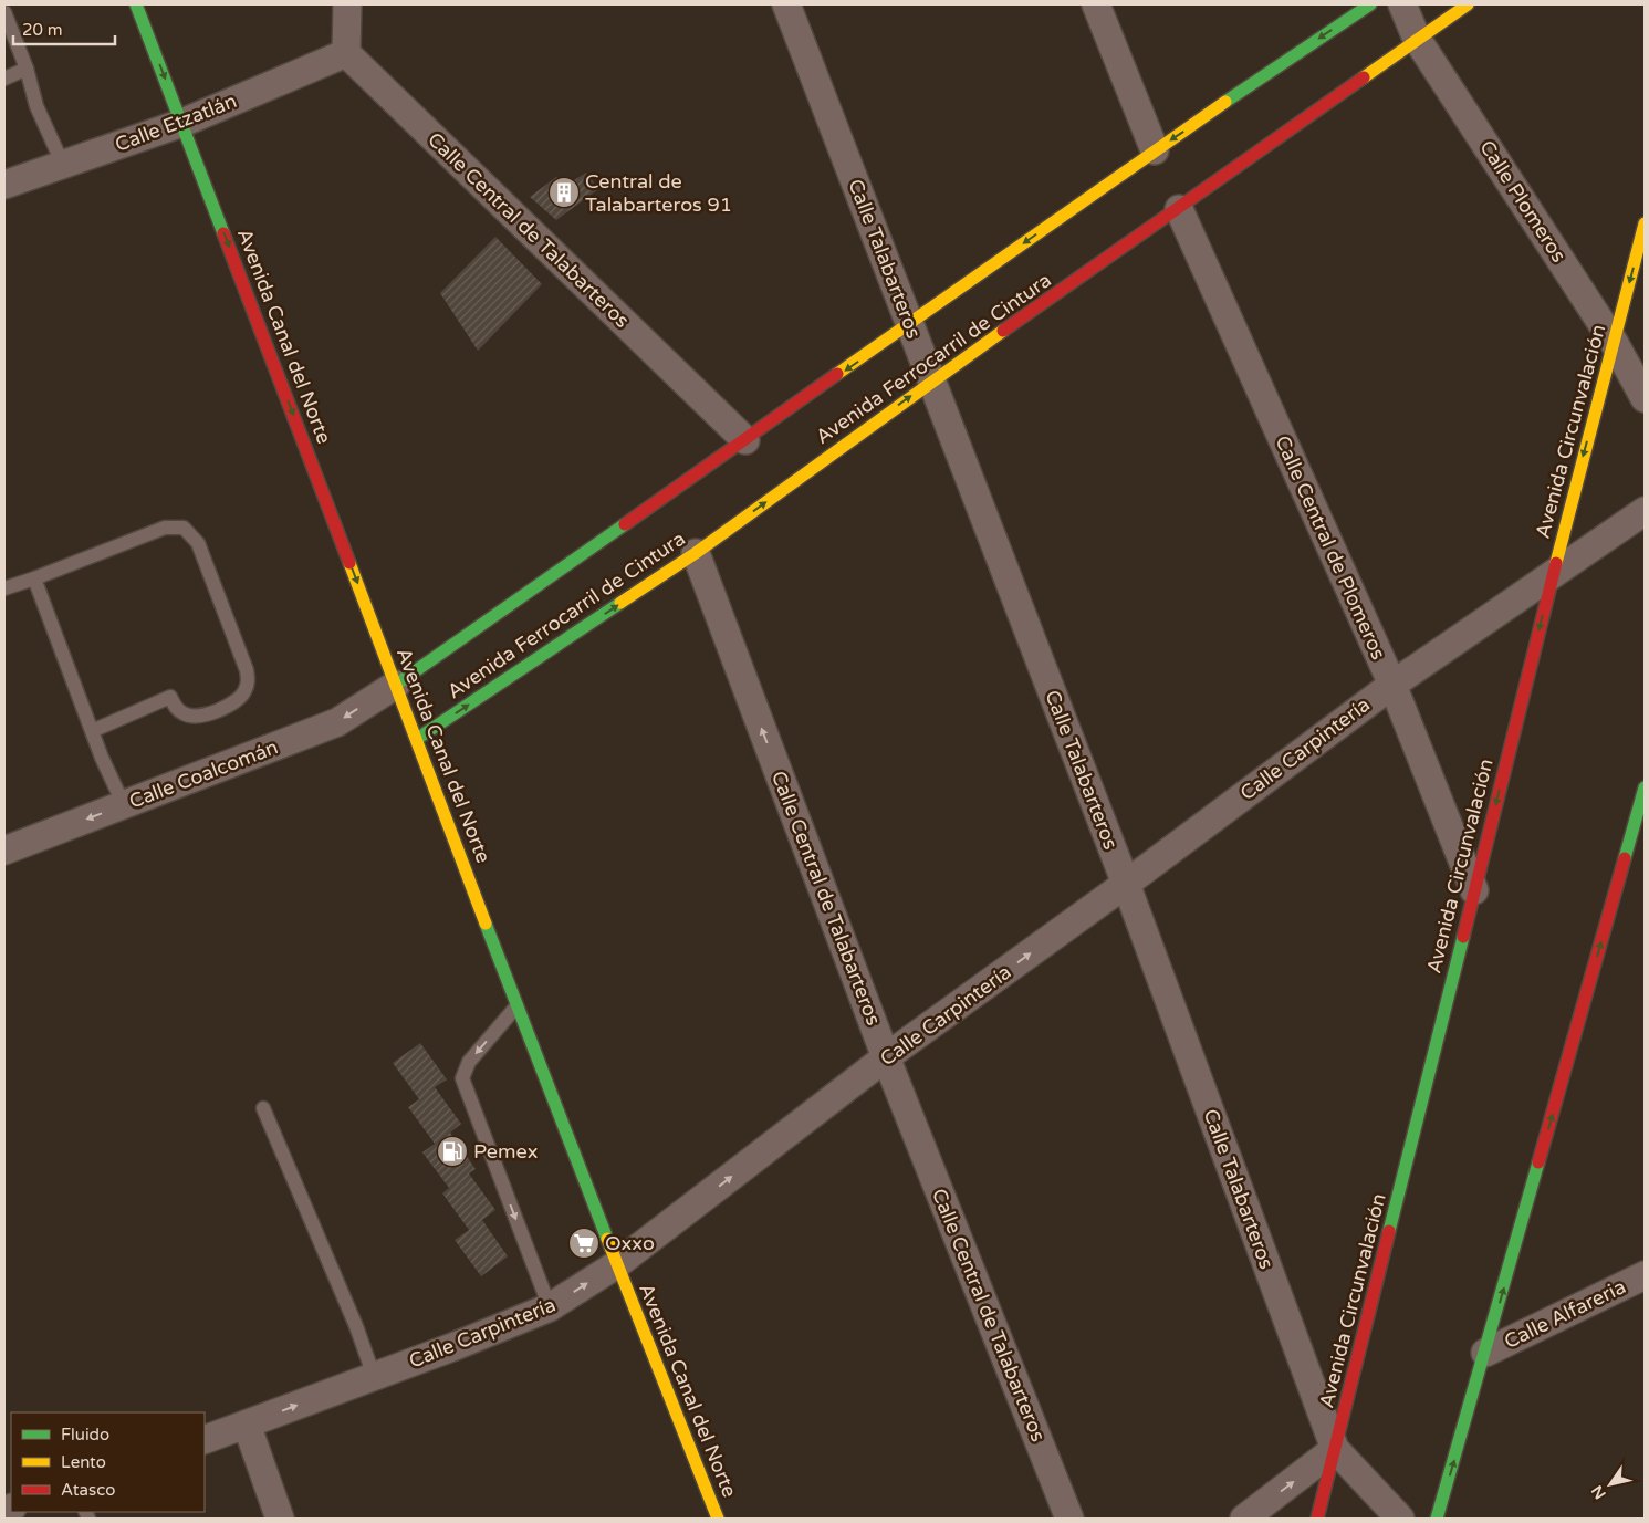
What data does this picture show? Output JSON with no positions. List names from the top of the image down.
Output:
{
  "streets": {
    "main road": ["Avenida Canal del Norte", "Avenida Ferrocarril de Cintura", "Avenida Circunvalación"],
    "street": [
      "Calle Etzatlán",
      "Calle Plomeros",
      "Calle Central de Talabarteros",
      "Calle Talabarteros",
      "Calle Central de Plomeros",
      "Calle Carpintería",
      "Calle Coalcomán",
      "Calle Alfareria"
    ]
  },
  "crossings": [
    ["Calle Etzatlán", "Calle Central de Talabarteros"],
    ["Calle Etzatlán", "Avenida Canal del Norte"],
    ["Calle Plomeros", "Avenida Ferrocarril de Cintura"],
    ["Calle Plomeros", "Avenida Circunvalación"],
    ["Calle Central de Talabarteros", "Avenida Ferrocarril de Cintura"],
    ["Calle Central de Talabarteros", "Calle Carpintería"],
    ["Calle Talabarteros", "Avenida Ferrocarril de Cintura"],
    ["Calle Talabarteros", "Avenida Circunvalación"],
    ["Calle Talabarteros", "Calle Carpintería"],
    ["Avenida Canal del Norte", "Avenida Ferrocarril de Cintura"],
    ["Avenida Canal del Norte", "Calle Carpintería"],
    ["Avenida Canal del Norte", "Calle Coalcomán"],
    ["Avenida Ferrocarril de Cintura", "Calle Central de Plomeros"],
    ["Avenida Ferrocarril de Cintura", "Calle Coalcomán"],
    ["Avenida Circunvalación", "Calle Central de Plomeros"],
    ["Avenida Circunvalación", "Calle Carpintería"],
    ["Calle Central de Plomeros", "Calle Carpintería"]
  ],
  "one_way": [
    "Avenida Canal del Norte",
    "Avenida Circunvalación",
    "Calle Carpintería",
    "Calle Coalcomán"
  ],
  "places": {
    "building": ["Central de Talabarteros 91"],
    "fuel station": ["Pemex"],
    "supermarket": ["Oxxo"]
  },
  "legend": ["Fluido", "Lento", "Atasco"],
  "scale_bar": "20 m",
  "north": "bottom left"
}
